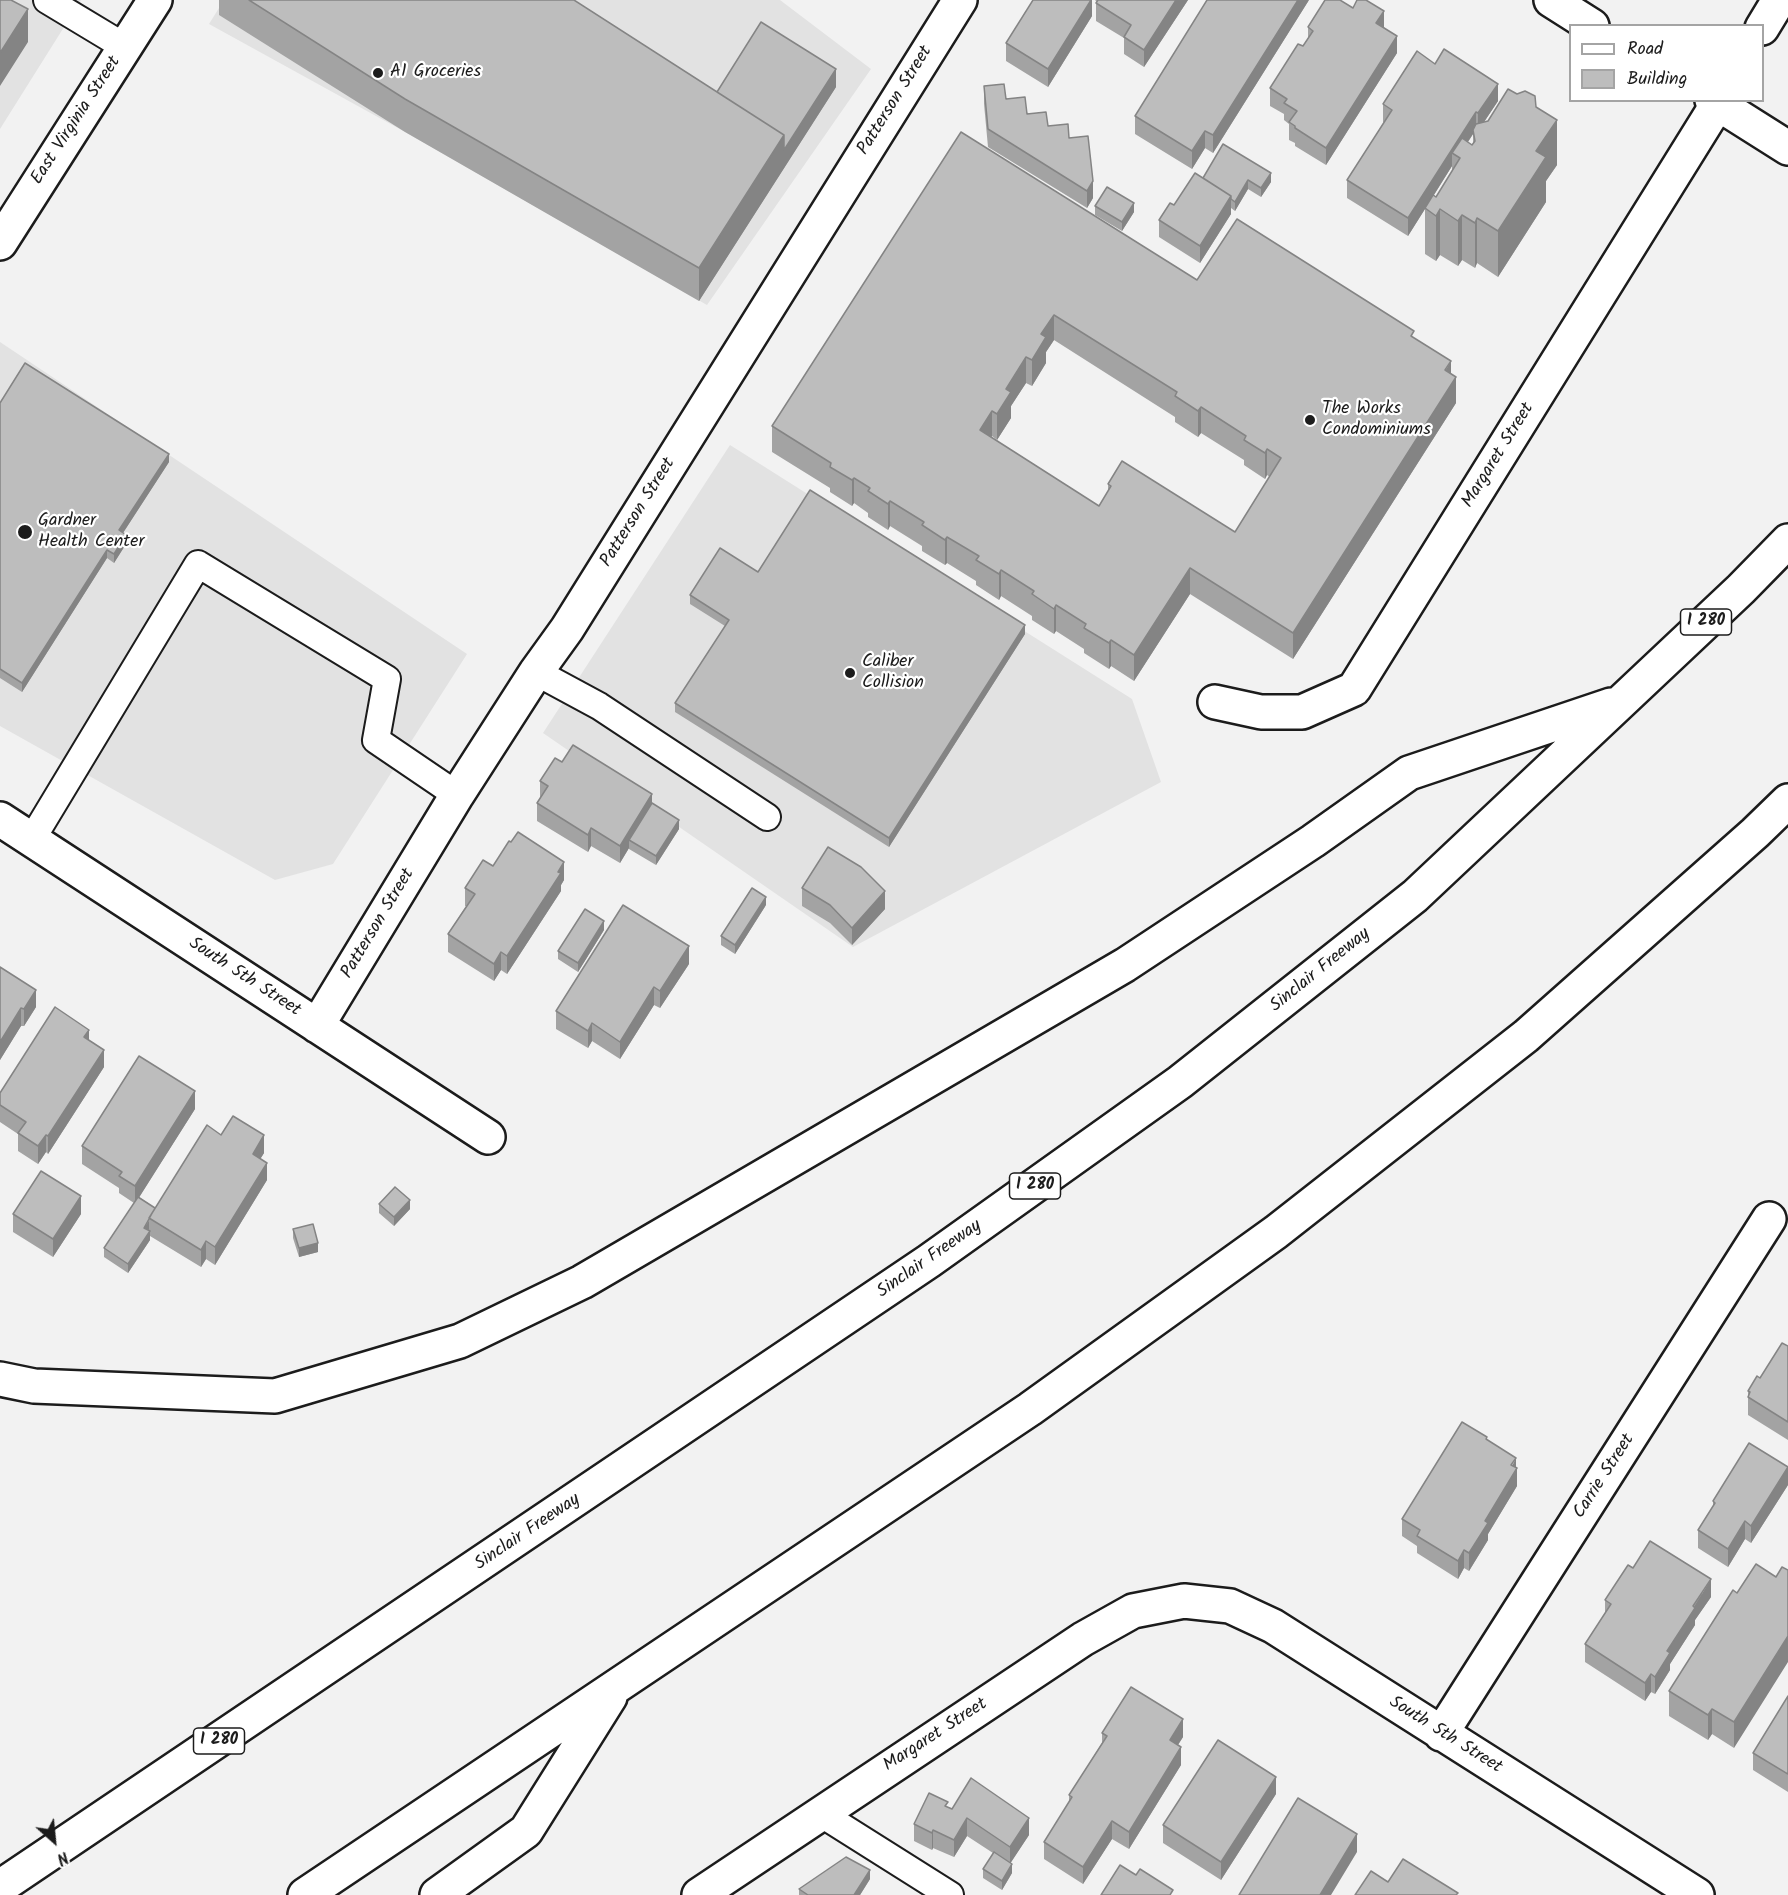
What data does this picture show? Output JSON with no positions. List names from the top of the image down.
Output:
{
  "streets": {
    "main road": [
      "Patterson Street",
      "East Virginia Street",
      "Margaret Street",
      "I 280",
      "Sinclair Freeway",
      "South 5th Street",
      "Carrie Street"
    ]
  },
  "crossings": [
    ["Patterson Street", "South 5th Street"],
    ["Margaret Street", "South 5th Street"],
    ["South 5th Street", "Carrie Street"]
  ],
  "places": [
    "A1 Groceries",
    "The Works Condominiums",
    "Gardner Health Center",
    "Caliber Collision"
  ],
  "legend": ["Road", "Building"],
  "north": "bottom right"
}
